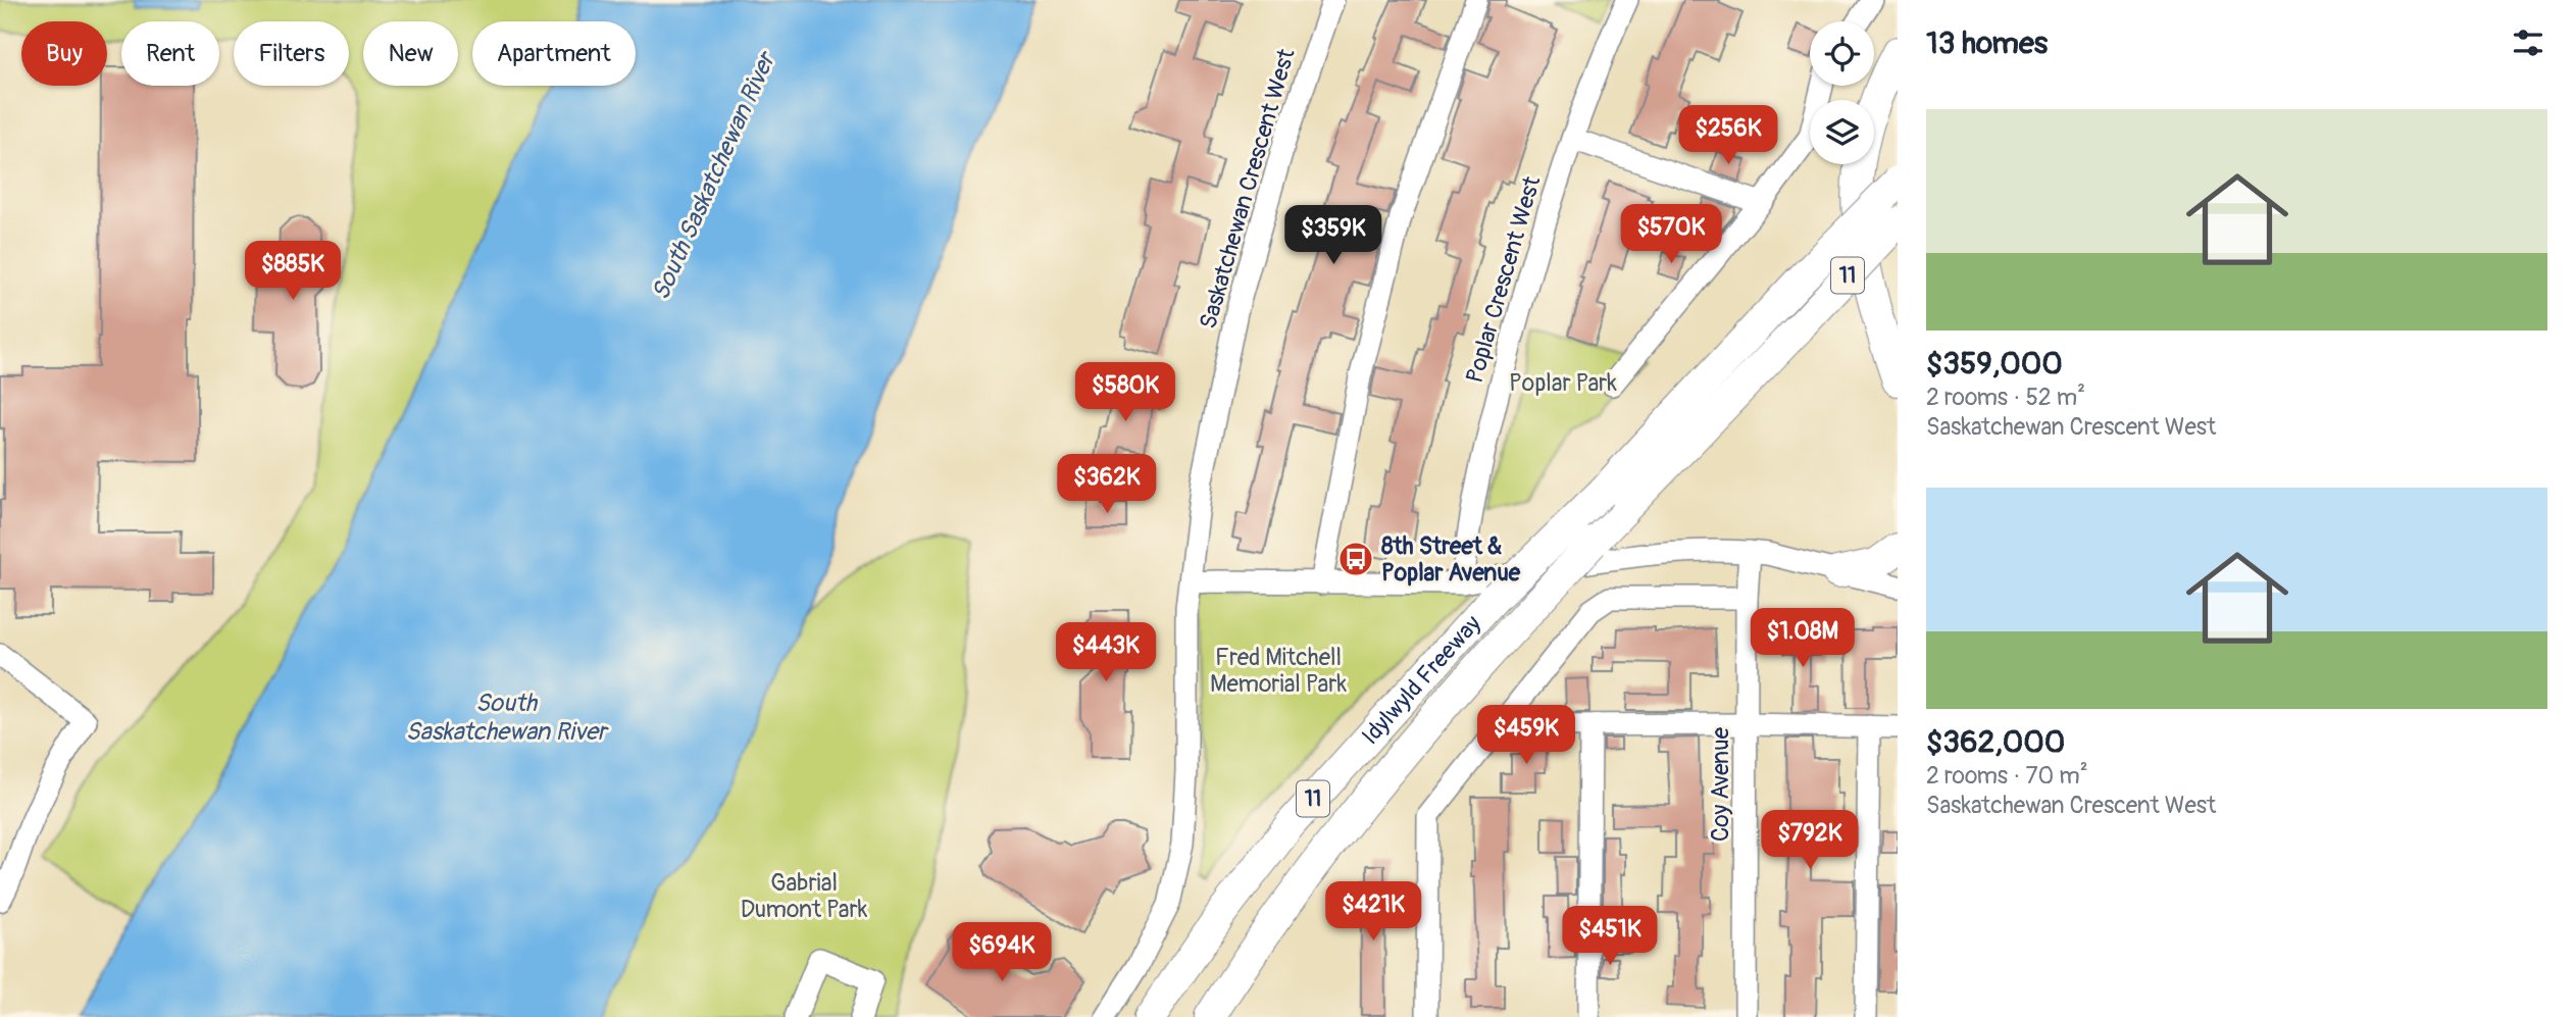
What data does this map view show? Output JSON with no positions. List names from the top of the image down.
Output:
{
  "streets": {
    "highway": ["11", "Idylwyld Freeway"],
    "street": ["Saskatchewan Crescent West", "Poplar Crescent West", "Coy Avenue"]
  },
  "water": ["South Saskatchewan River"],
  "parks": ["Poplar Park", "Fred Mitchell Memorial Park", "Gabrial Dumont Park"],
  "places": {
    "bus stop": ["8th Street & Poplar Avenue"]
  },
  "page": {
    "heading": "13 homes",
    "chip": [
      "Buy",
      "Rent",
      "Filters",
      "New",
      "Apartment"
    ],
    "list": [
      {
        "name": "$359,000",
        "note": "2 rooms · 52 m² · Saskatchewan Crescent West"
      },
      {
        "name": "$362,000",
        "note": "2 rooms · 70 m² · Saskatchewan Crescent West"
      }
    ],
    "price": [
      "$256K",
      "$570K",
      "$359K",
      "$885K",
      "$580K",
      "$362K",
      "$1.08M",
      "$443K",
      "$459K",
      "$792K",
      "$421K",
      "$451K",
      "$694K"
    ]
  }
}
